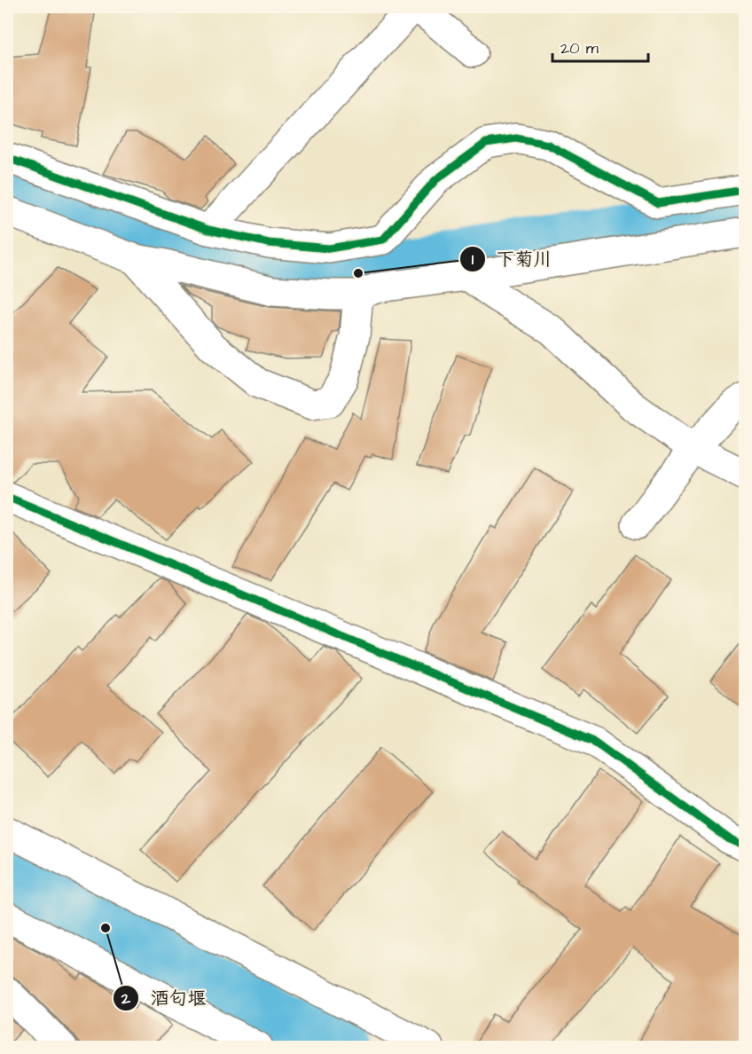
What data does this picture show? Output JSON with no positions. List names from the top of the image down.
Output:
{
  "places": ["下菊川", "酒匂堰"],
  "scale_bar": "20 m"
}
